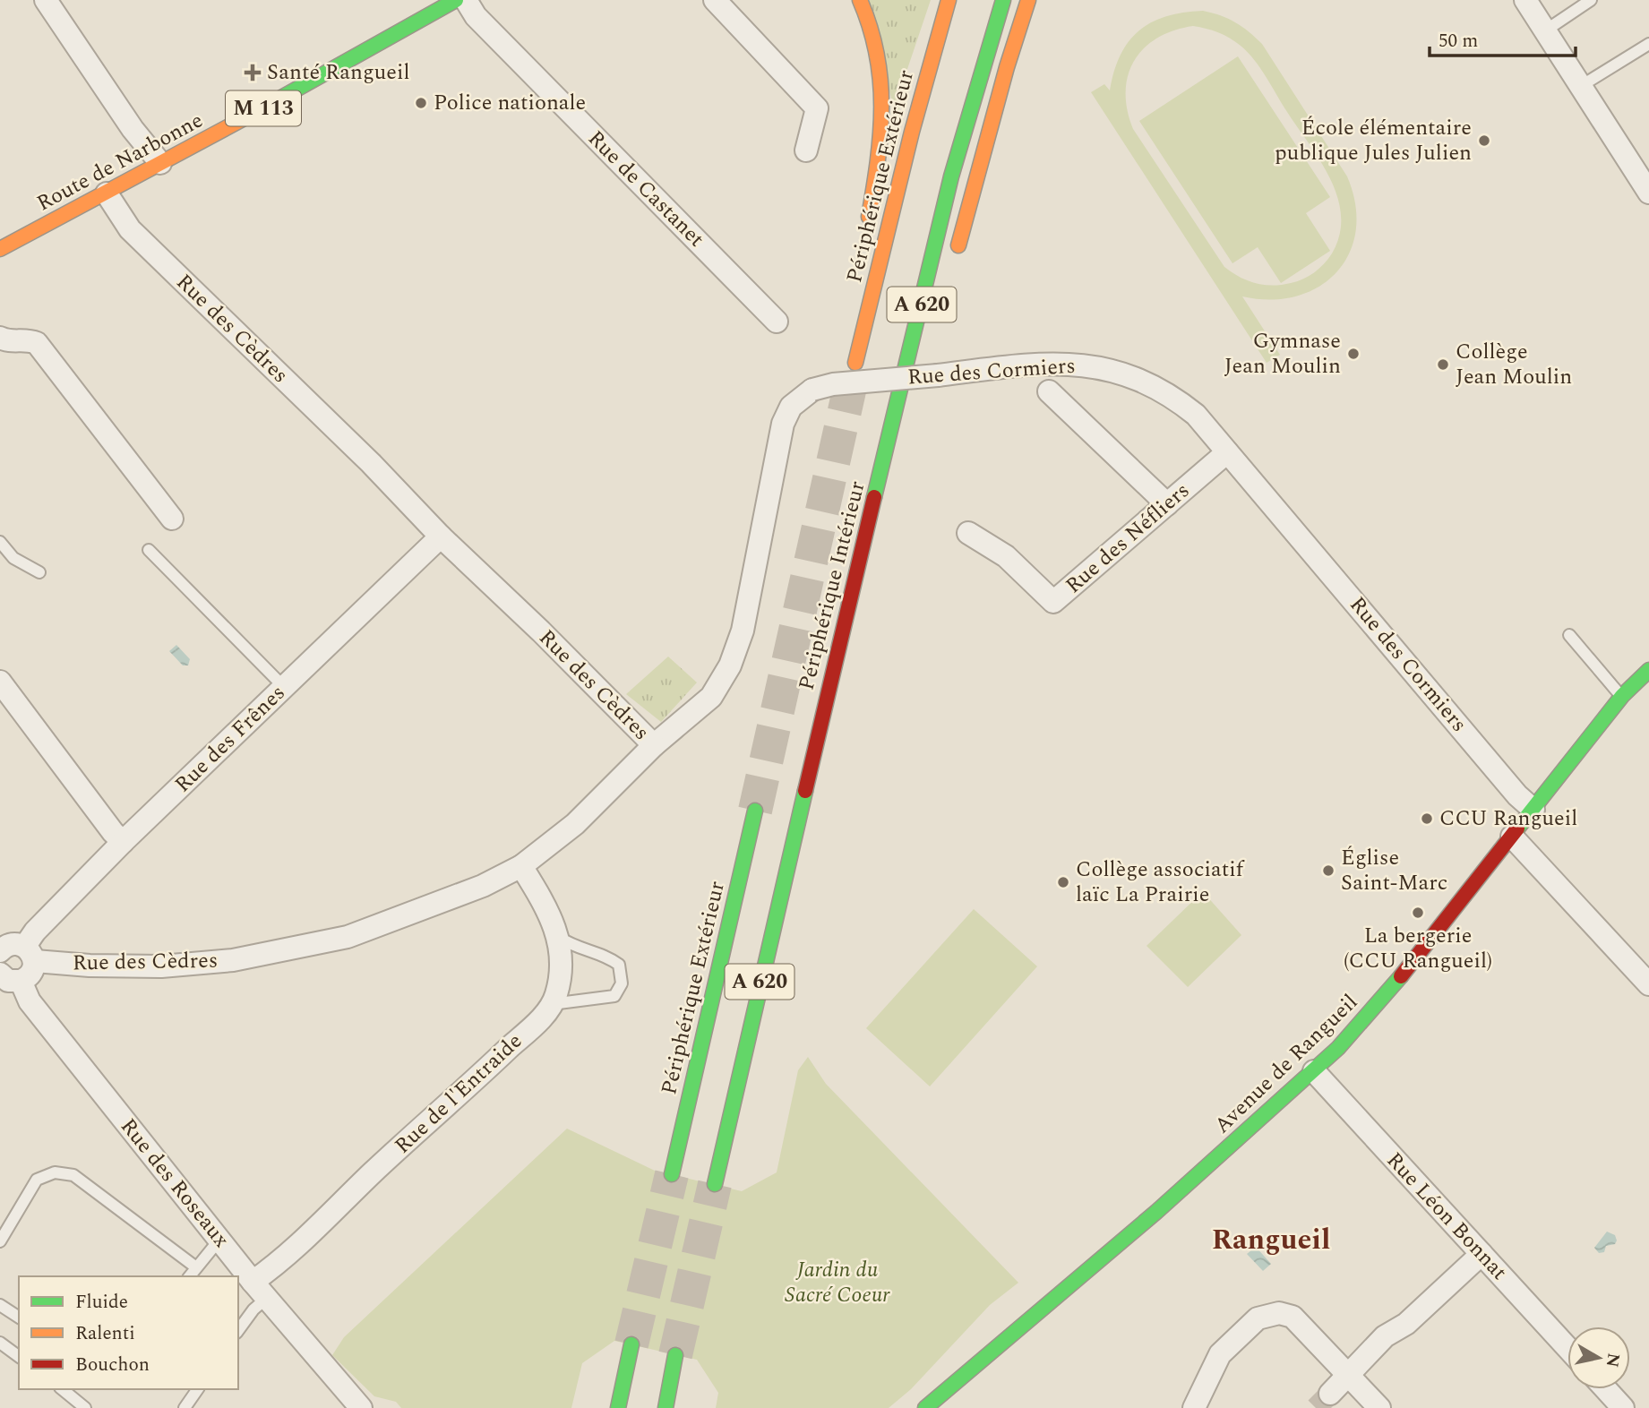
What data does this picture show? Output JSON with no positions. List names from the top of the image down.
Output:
{
  "streets": {
    "main road": [
      "M 113",
      "Route de Narbonne",
      "Périphérique Extérieur",
      "A 620",
      "Périphérique Intérieur",
      "Avenue de Rangueil"
    ],
    "street": [
      "Rue de Castanet",
      "Rue des Cèdres",
      "Rue des Cormiers",
      "Rue des Néfliers",
      "Rue des Frênes",
      "Rue de l'Entraide",
      "Rue des Roseaux",
      "Rue Léon Bonnat"
    ]
  },
  "crossings": [
    ["Route de Narbonne", "Rue des Cèdres"],
    ["Rue des Cèdres", "Rue des Cormiers"],
    ["Rue des Cèdres", "Rue des Frênes"],
    ["Rue des Cèdres", "Rue de l'Entraide"],
    ["Rue des Cormiers", "Rue des Néfliers"],
    ["Rue des Cormiers", "Avenue de Rangueil"],
    ["Rue des Frênes", "Rue des Roseaux"],
    ["Avenue de Rangueil", "Rue Léon Bonnat"],
    ["Rue de l'Entraide", "Rue des Roseaux"]
  ],
  "districts": ["Rangueil"],
  "parks": ["Jardin du Sacré Coeur"],
  "places": {
    "health": ["Santé Rangueil"],
    "other": [
      "Police nationale",
      "École élémentaire publique Jules Julien",
      "Gymnase Jean Moulin",
      "Collège Jean Moulin",
      "CCU Rangueil",
      "Église Saint-Marc",
      "Collège associatif laïc La Prairie",
      "La bergerie (CCU Rangueil)"
    ]
  },
  "legend": ["Fluide", "Ralenti", "Bouchon"],
  "scale_bar": "50 m",
  "north": "right"
}
